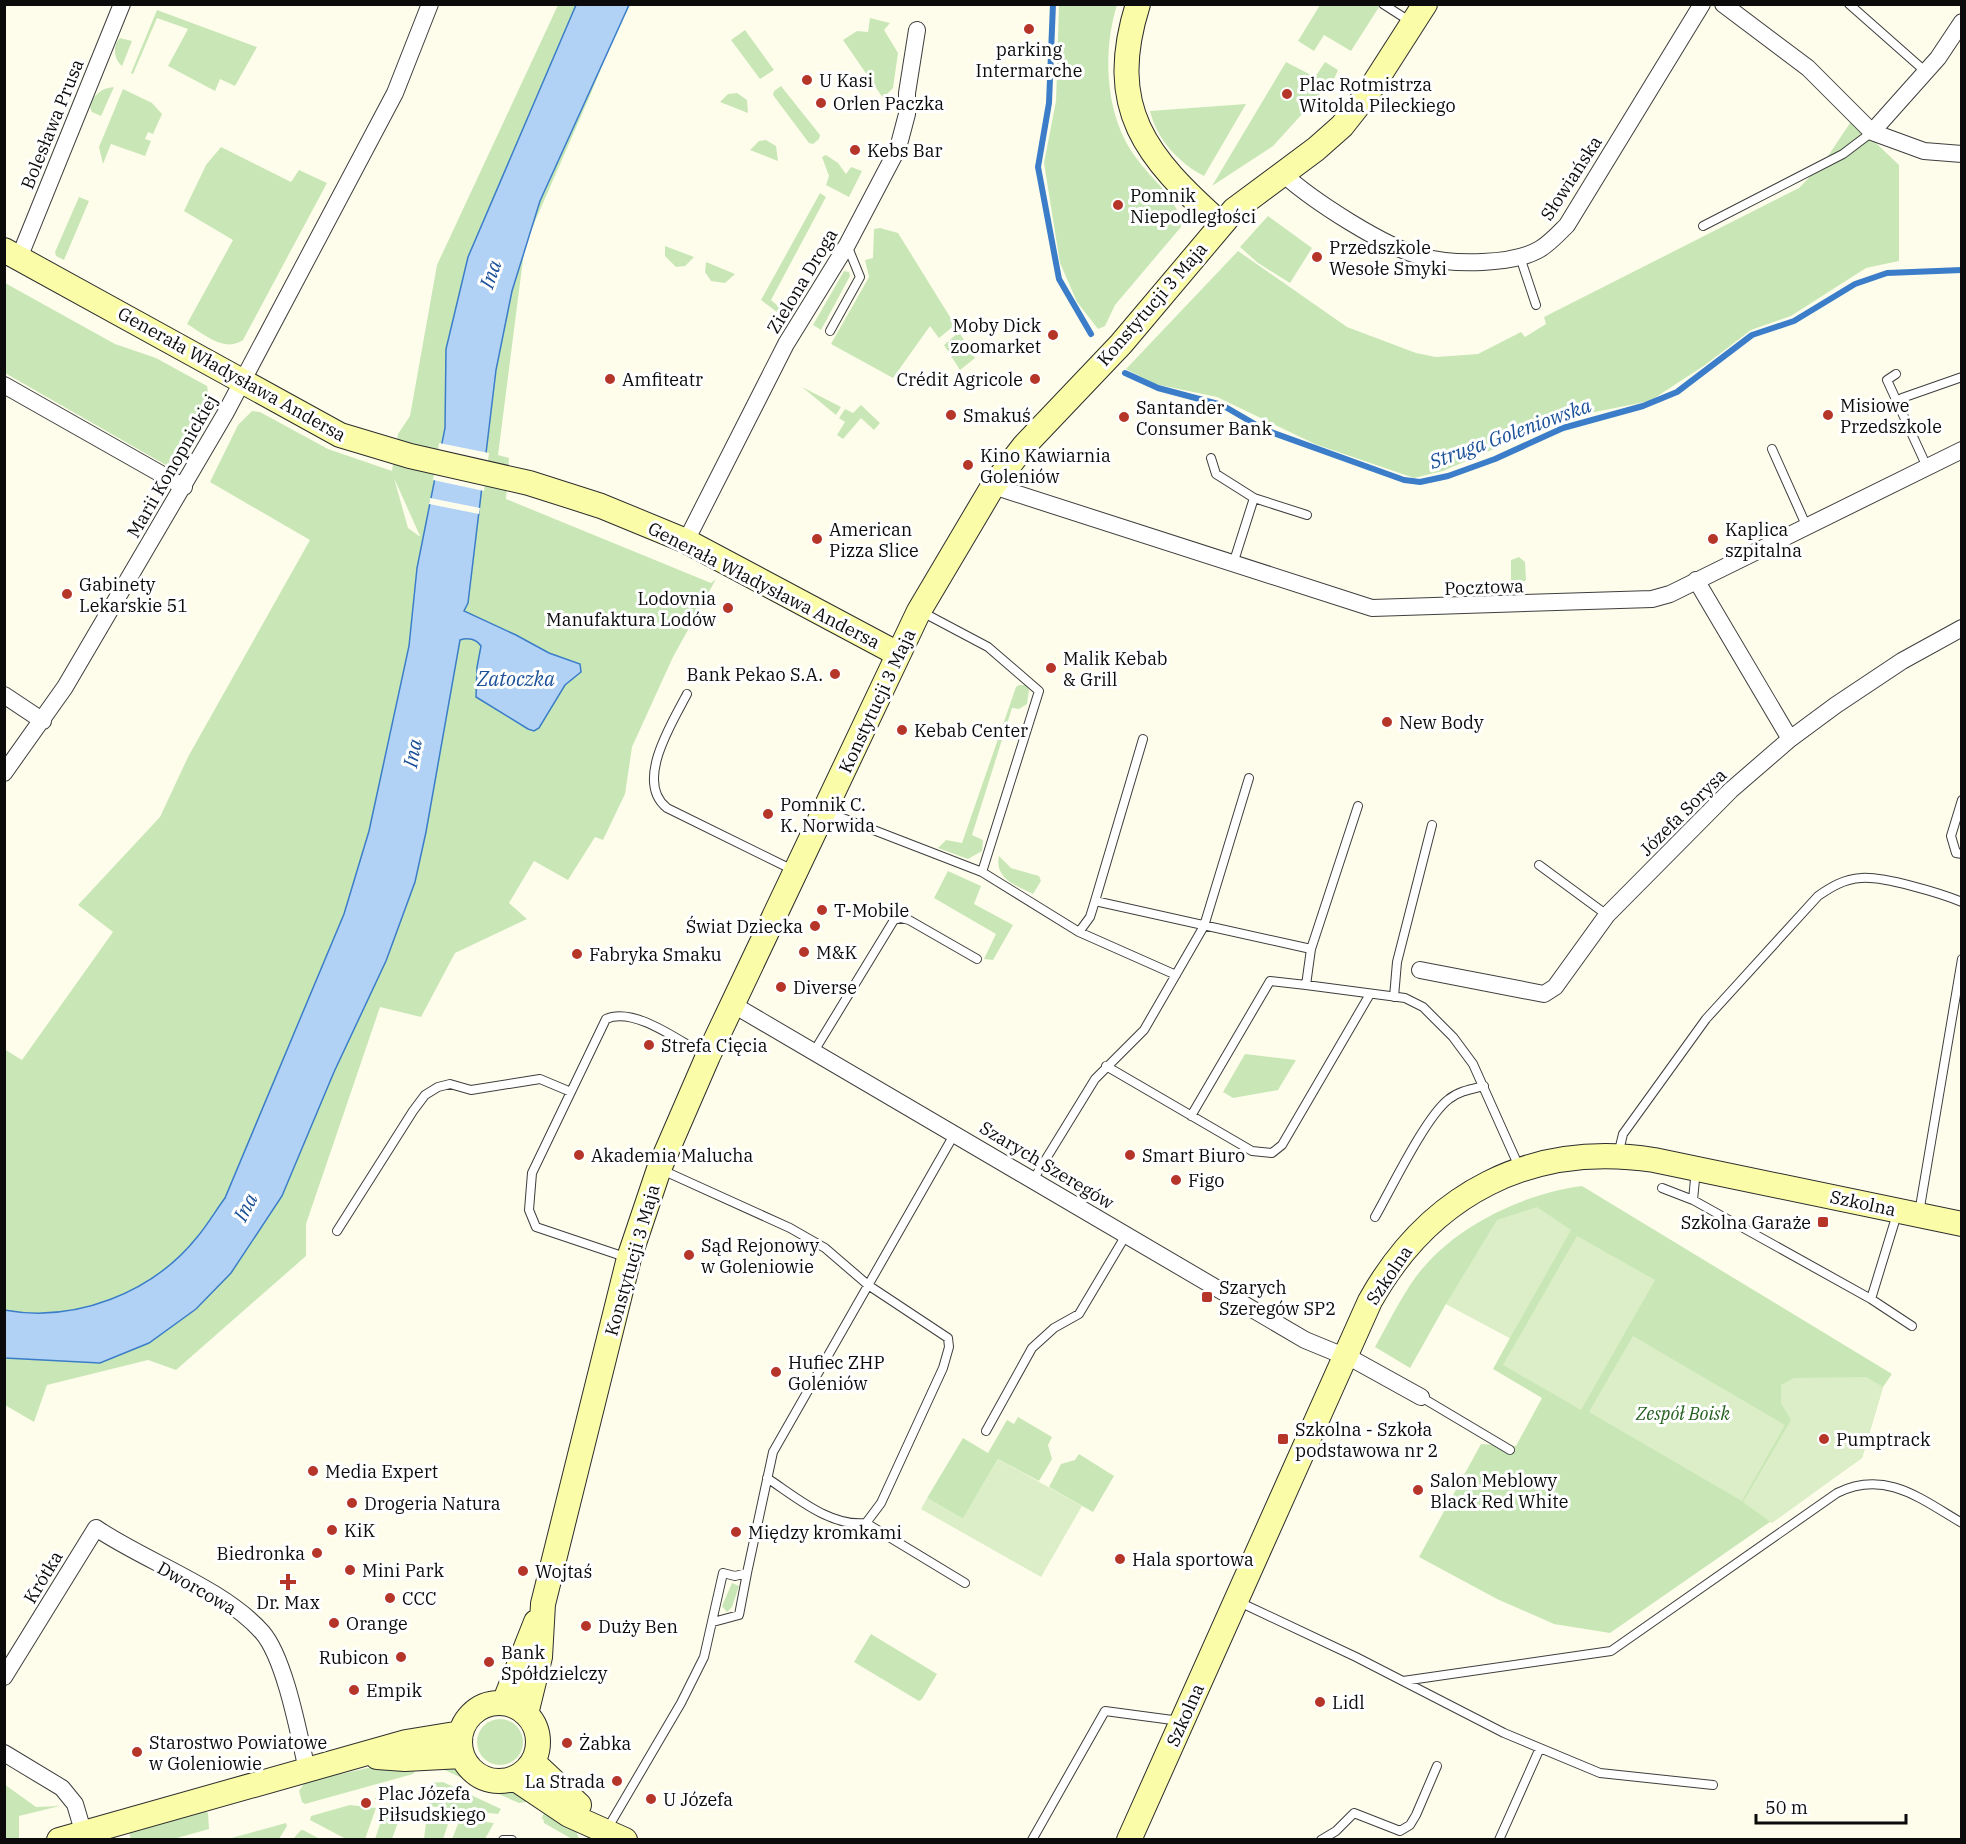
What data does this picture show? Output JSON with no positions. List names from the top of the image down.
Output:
{
  "streets": {
    "street": [
      "Bolesława Prusa",
      "Słowiańska",
      "Zielona Droga",
      "Konstytucji 3 Maja",
      "Generała Władysława Andersa",
      "Marii Konopnickiej",
      "Pocztowa",
      "Józefa Sorysa",
      "Szarych Szeregów",
      "Szkolna",
      "Krótka",
      "Dworcowa"
    ]
  },
  "crossings": [
    ["Bolesława Prusa", "Generała Władysława Andersa"],
    ["Słowiańska", "Konstytucji 3 Maja"],
    ["Zielona Droga", "Generała Władysława Andersa"],
    ["Konstytucji 3 Maja", "Generała Władysława Andersa"],
    ["Konstytucji 3 Maja", "Pocztowa"],
    ["Konstytucji 3 Maja", "Szarych Szeregów"],
    ["Generała Władysława Andersa", "Marii Konopnickiej"],
    ["Szarych Szeregów", "Szkolna"],
    ["Krótka", "Dworcowa"]
  ],
  "water": ["Ina", "Struga Goleniowska", "Zatoczka"],
  "parks": ["Zespół Boisk"],
  "places": {
    "other": [
      "parking Intermarche",
      "U Kasi",
      "Plac Rotmistrza Witolda Pileckiego",
      "Orlen Paczka",
      "Kebs Bar",
      "Pomnik Niepodległości",
      "Przedszkole Wesołe Smyki",
      "Moby Dick zoomarket",
      "Amfiteatr",
      "Crédit Agricole",
      "Smakuś",
      "Misiowe Przedszkole",
      "Santander Consumer Bank",
      "Kino Kawiarnia Goleniów",
      "American Pizza Slice",
      "Kaplica szpitalna",
      "Gabinety Lekarskie 51",
      "Lodovnia Manufaktura Lodów",
      "Malik Kebab & Grill",
      "Bank Pekao S.A.",
      "New Body",
      "Kebab Center",
      "Pomnik C. K. Norwida",
      "T-Mobile",
      "Świat Dziecka",
      "M&K",
      "Fabryka Smaku",
      "Diverse",
      "Strefa Cięcia",
      "Akademia Malucha",
      "Smart Biuro",
      "Figo",
      "Sąd Rejonowy w Goleniowie",
      "Hufiec ZHP Goleniów",
      "Pumptrack",
      "Media Expert",
      "Salon Meblowy Black Red White",
      "Drogeria Natura",
      "KiK",
      "Między kromkami",
      "Biedronka",
      "Hala sportowa",
      "Mini Park",
      "Wojtaś",
      "CCC",
      "Orange",
      "Duży Ben",
      "Rubicon",
      "Bank Spółdzielczy",
      "Empik",
      "Lidl",
      "Żabka",
      "Starostwo Powiatowe w Goleniowie",
      "La Strada",
      "U Józefa",
      "Plac Józefa Piłsudskiego"
    ],
    "transit": ["Szkolna Garaże", "Szarych Szeregów SP2", "Szkolna - Szkoła podstawowa nr 2"],
    "health": ["Dr. Max"]
  },
  "scale_bar": "50 m"
}
